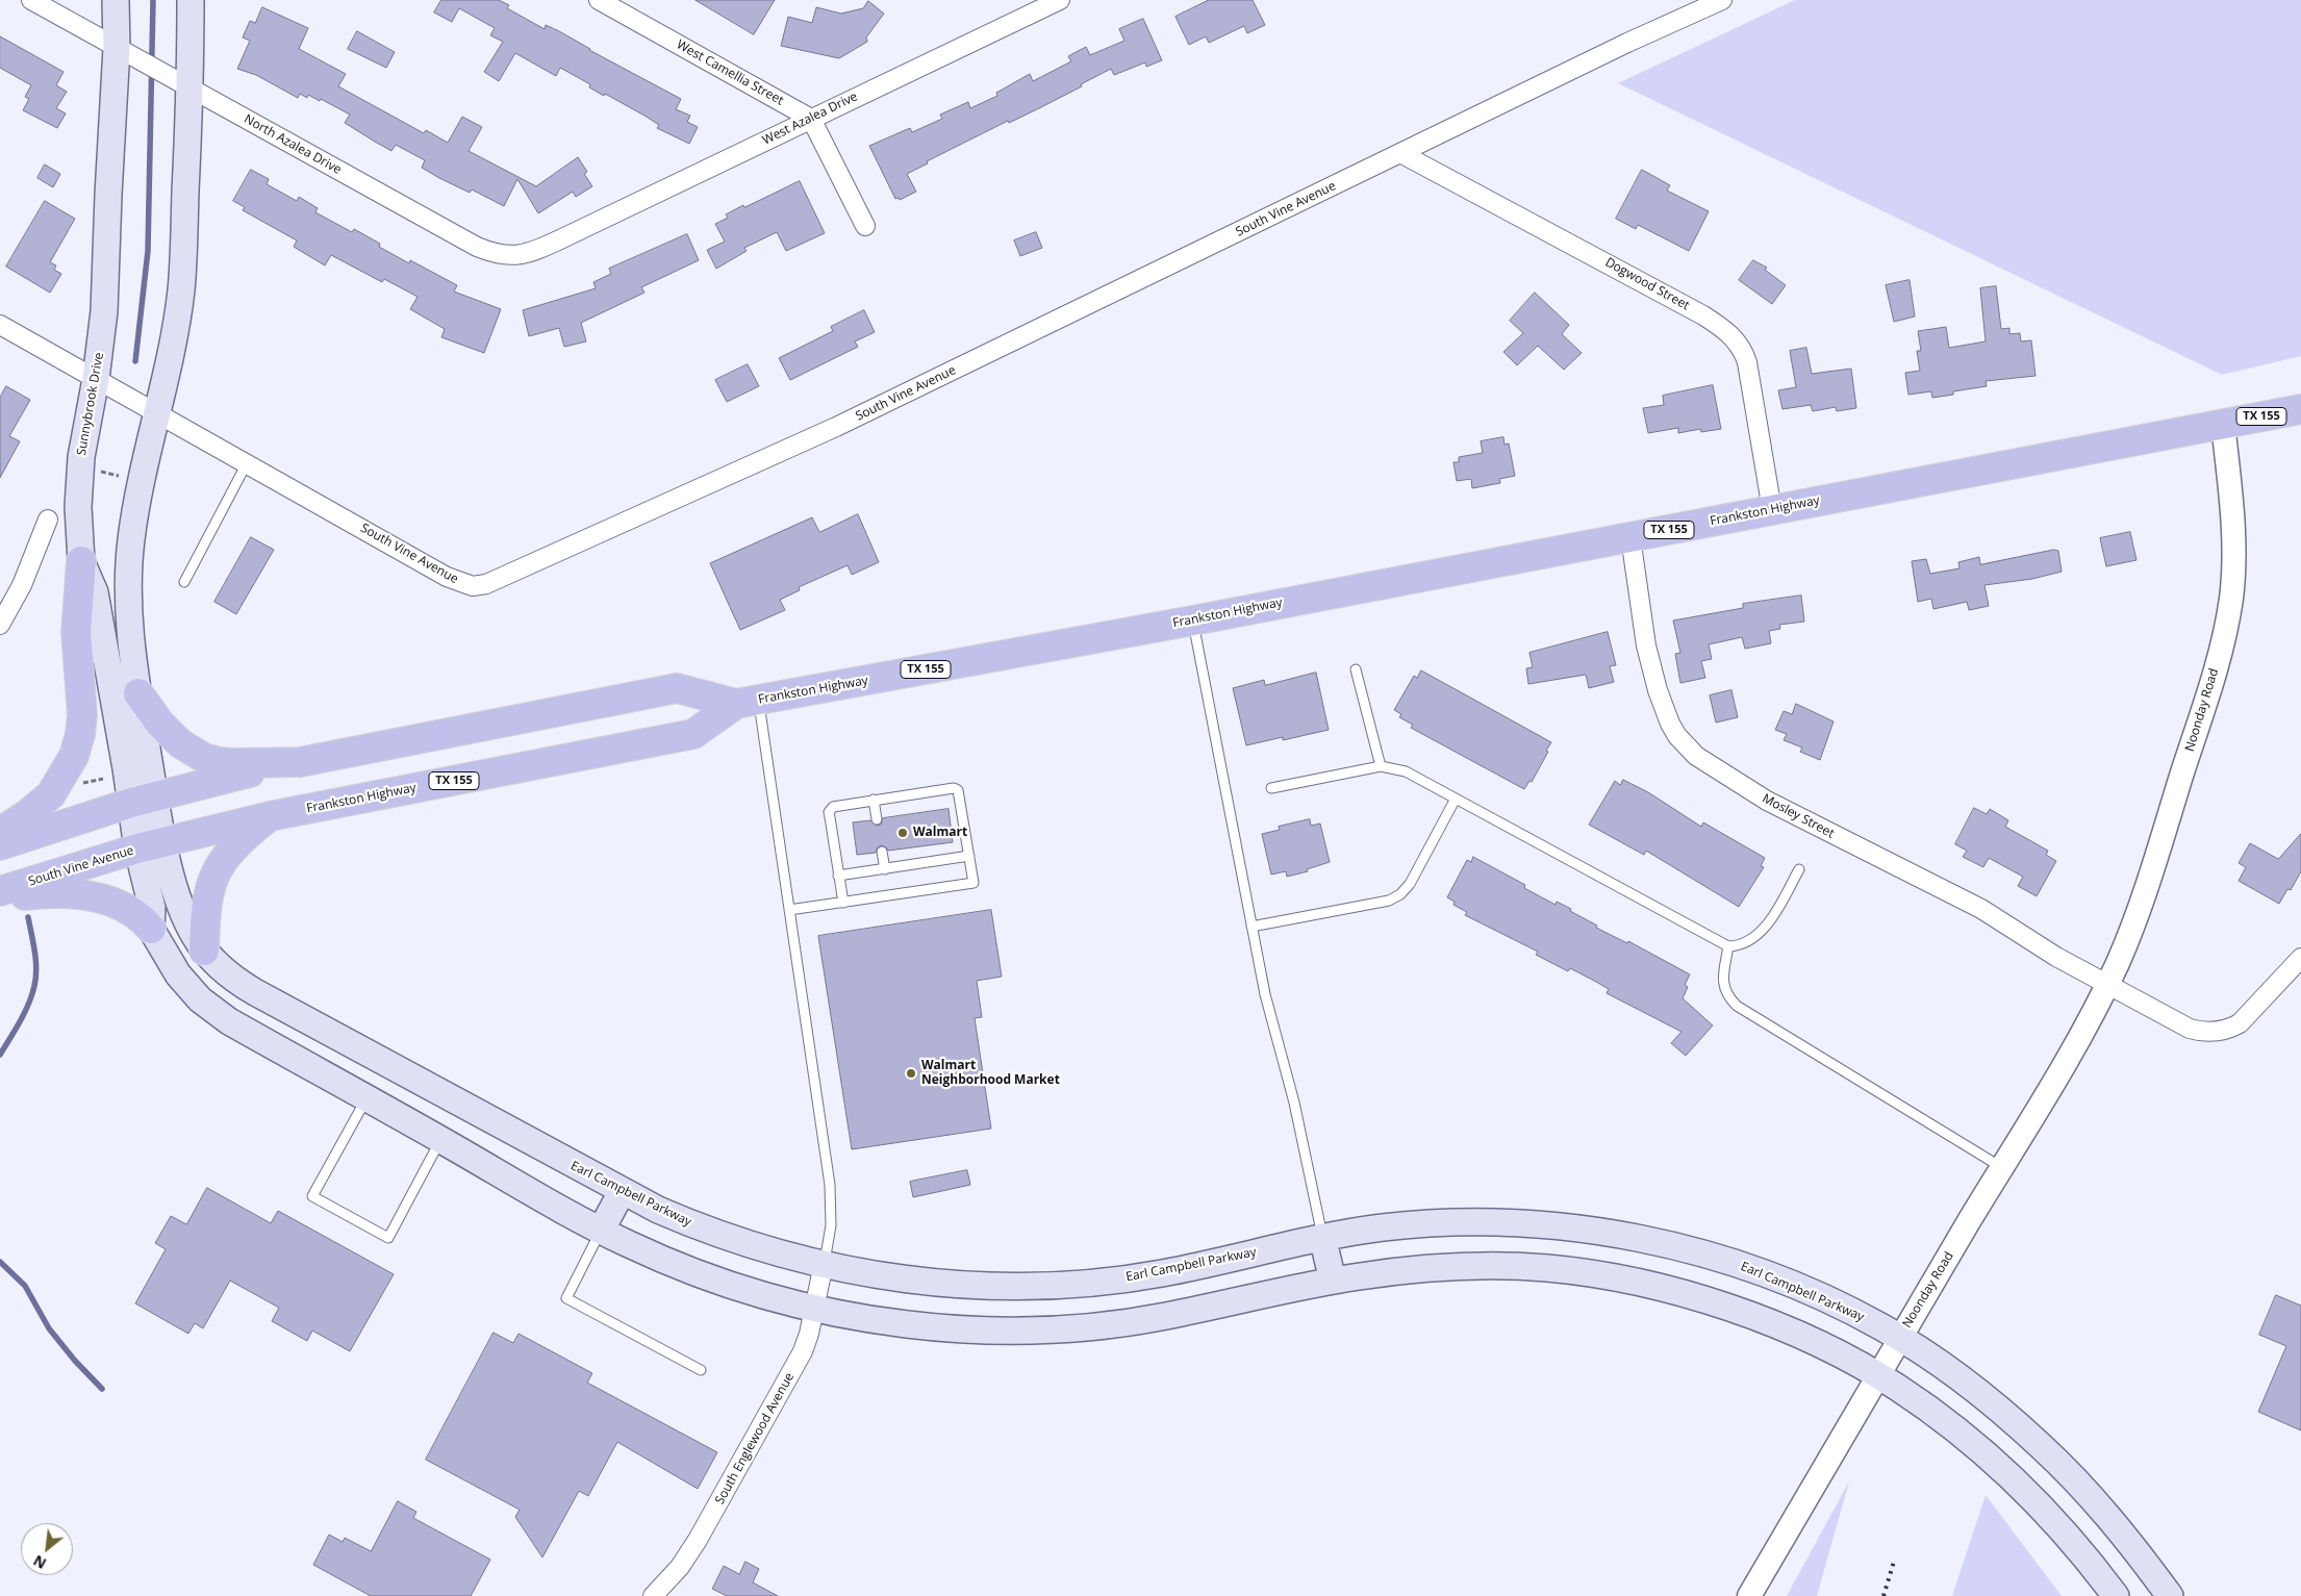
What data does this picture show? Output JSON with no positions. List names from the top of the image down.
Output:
{
  "streets": {
    "main road": [
      "South Vine Avenue",
      "Sunnybrook Drive",
      "TX 155",
      "Frankston Highway",
      "Earl Campbell Parkway"
    ],
    "street": [
      "West Camellia Street",
      "West Azalea Drive",
      "North Azalea Drive",
      "Dogwood Street",
      "Noonday Road",
      "Mosley Street",
      "South Englewood Avenue"
    ]
  },
  "crossings": [
    ["West Camellia Street", "West Azalea Drive"],
    ["West Azalea Drive", "North Azalea Drive"],
    ["North Azalea Drive", "Sunnybrook Drive"],
    ["South Vine Avenue", "Dogwood Street"],
    ["South Vine Avenue", "Sunnybrook Drive"],
    ["South Vine Avenue", "Frankston Highway"],
    ["South Vine Avenue", "Earl Campbell Parkway"],
    ["Dogwood Street", "Frankston Highway"],
    ["Sunnybrook Drive", "TX 155"],
    ["Sunnybrook Drive", "Earl Campbell Parkway"],
    ["TX 155", "Frankston Highway"],
    ["TX 155", "Earl Campbell Parkway"],
    ["Frankston Highway", "Noonday Road"],
    ["Frankston Highway", "Mosley Street"],
    ["Frankston Highway", "Earl Campbell Parkway"],
    ["Noonday Road", "Mosley Street"],
    ["Noonday Road", "Earl Campbell Parkway"],
    ["Earl Campbell Parkway", "South Englewood Avenue"]
  ],
  "places": ["Walmart", "Walmart Neighborhood Market"],
  "north": "bottom left"
}
